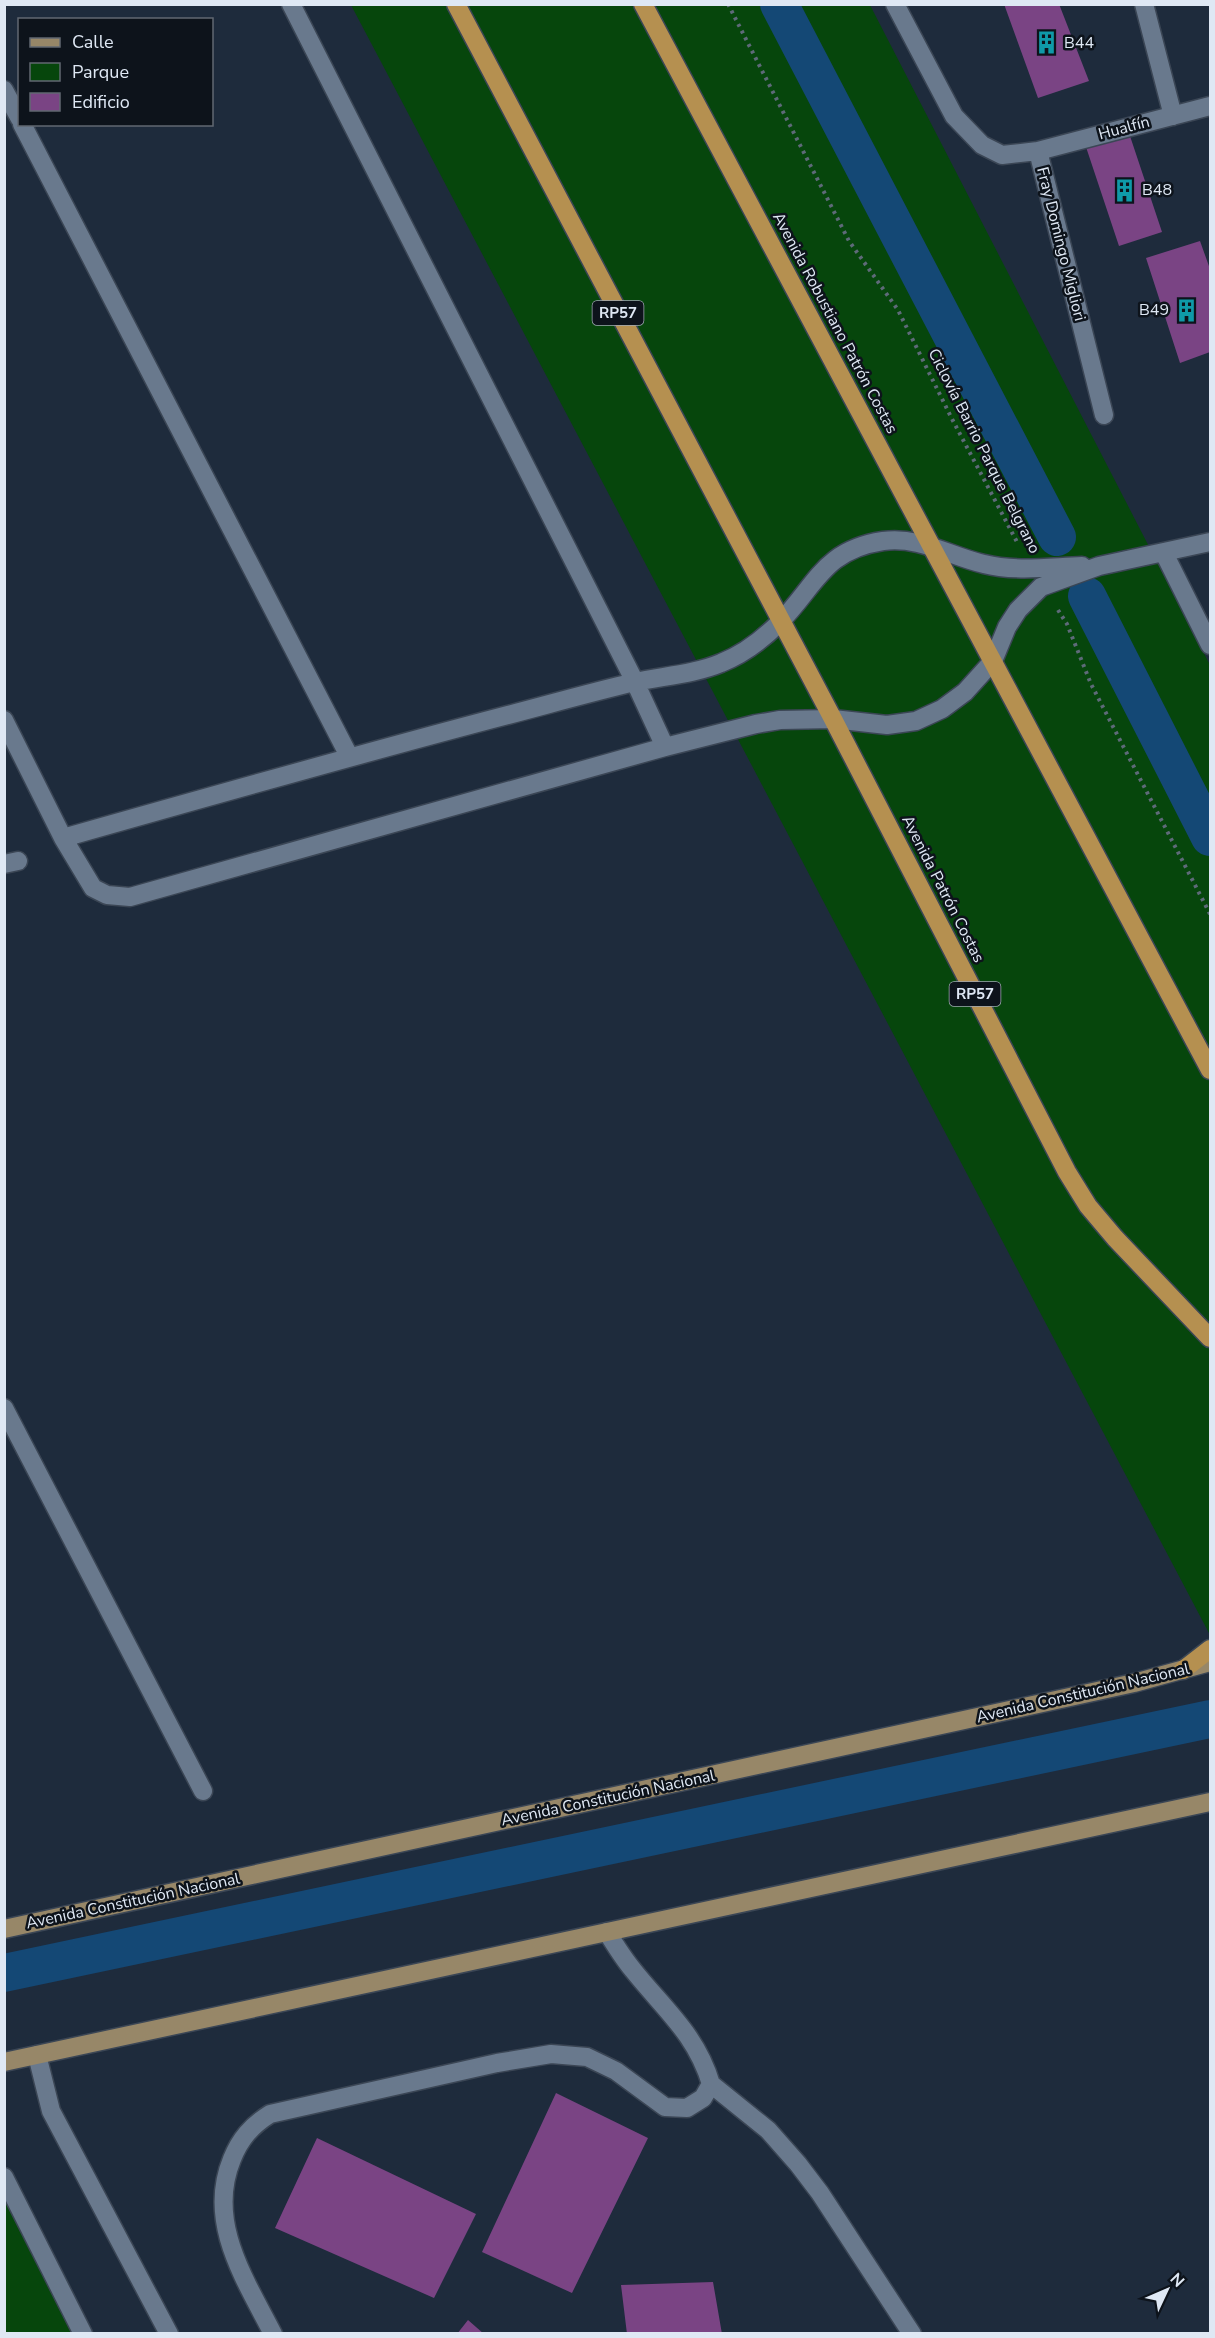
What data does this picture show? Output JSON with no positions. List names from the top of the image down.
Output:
{
  "streets": {
    "highway": ["RP57", "Avenida Robustiano Patrón Costas", "Avenida Patrón Costas"],
    "main road": ["Avenida Constitución Nacional"],
    "street": ["Hualfín", "Fray Domingo Migliori"],
    "path": ["Ciclovía Barrio Parque Belgrano"]
  },
  "crossings": [
    ["Hualfín", "Fray Domingo Migliori"],
    ["RP57", "Avenida Robustiano Patrón Costas"],
    ["RP57", "Avenida Patrón Costas"],
    ["Avenida Robustiano Patrón Costas", "Avenida Patrón Costas"]
  ],
  "places": {
    "building": ["B44", "B48", "B49"]
  },
  "legend": ["Calle", "Parque", "Edificio"],
  "north": "top right"
}
